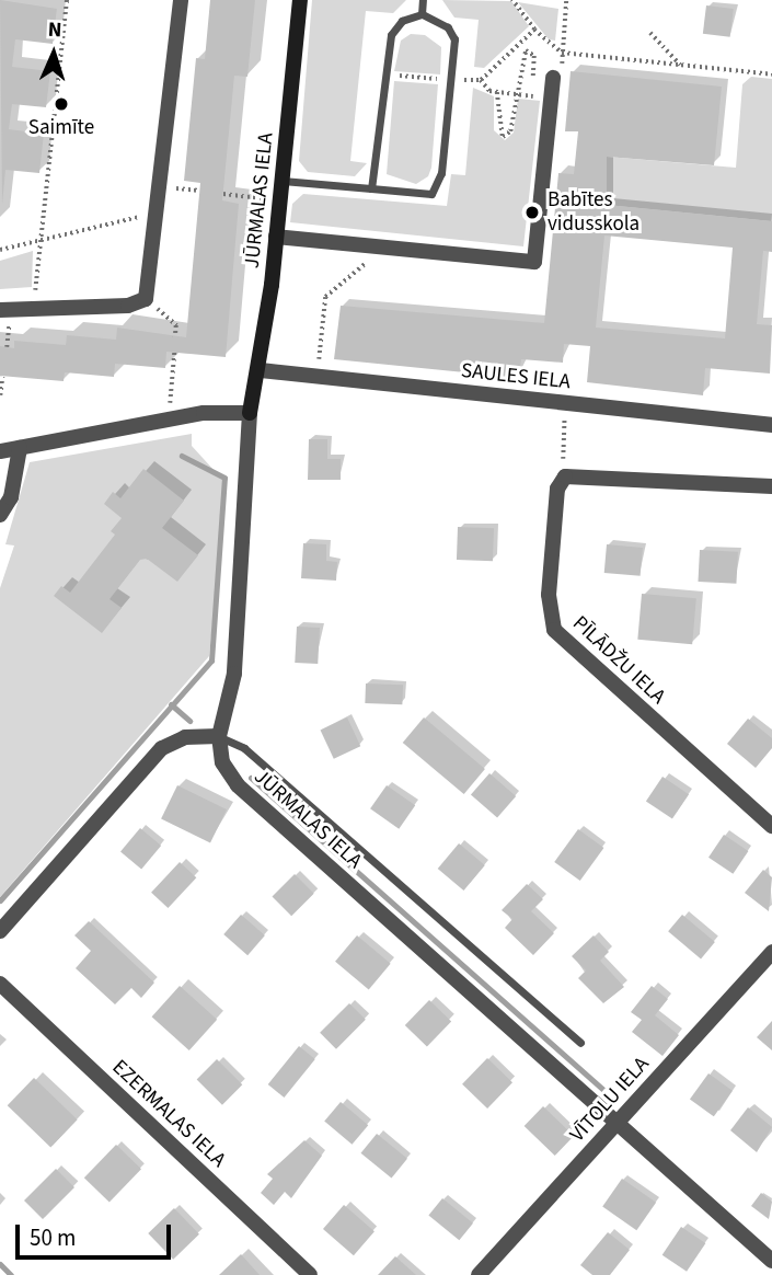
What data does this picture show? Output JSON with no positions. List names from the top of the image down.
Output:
{
  "streets": {
    "street": [
      "JŪRMALAS IELA",
      "SAULES IELA",
      "PĪLĀDŽU IELA",
      "VĪTOLU IELA",
      "EZERMALAS IELA"
    ]
  },
  "crossings": [
    ["JŪRMALAS IELA", "SAULES IELA"],
    ["JŪRMALAS IELA", "VĪTOLU IELA"]
  ],
  "places": ["Saimīte", "Babītes vidusskola"],
  "scale_bar": "50 m",
  "north": "top"
}
